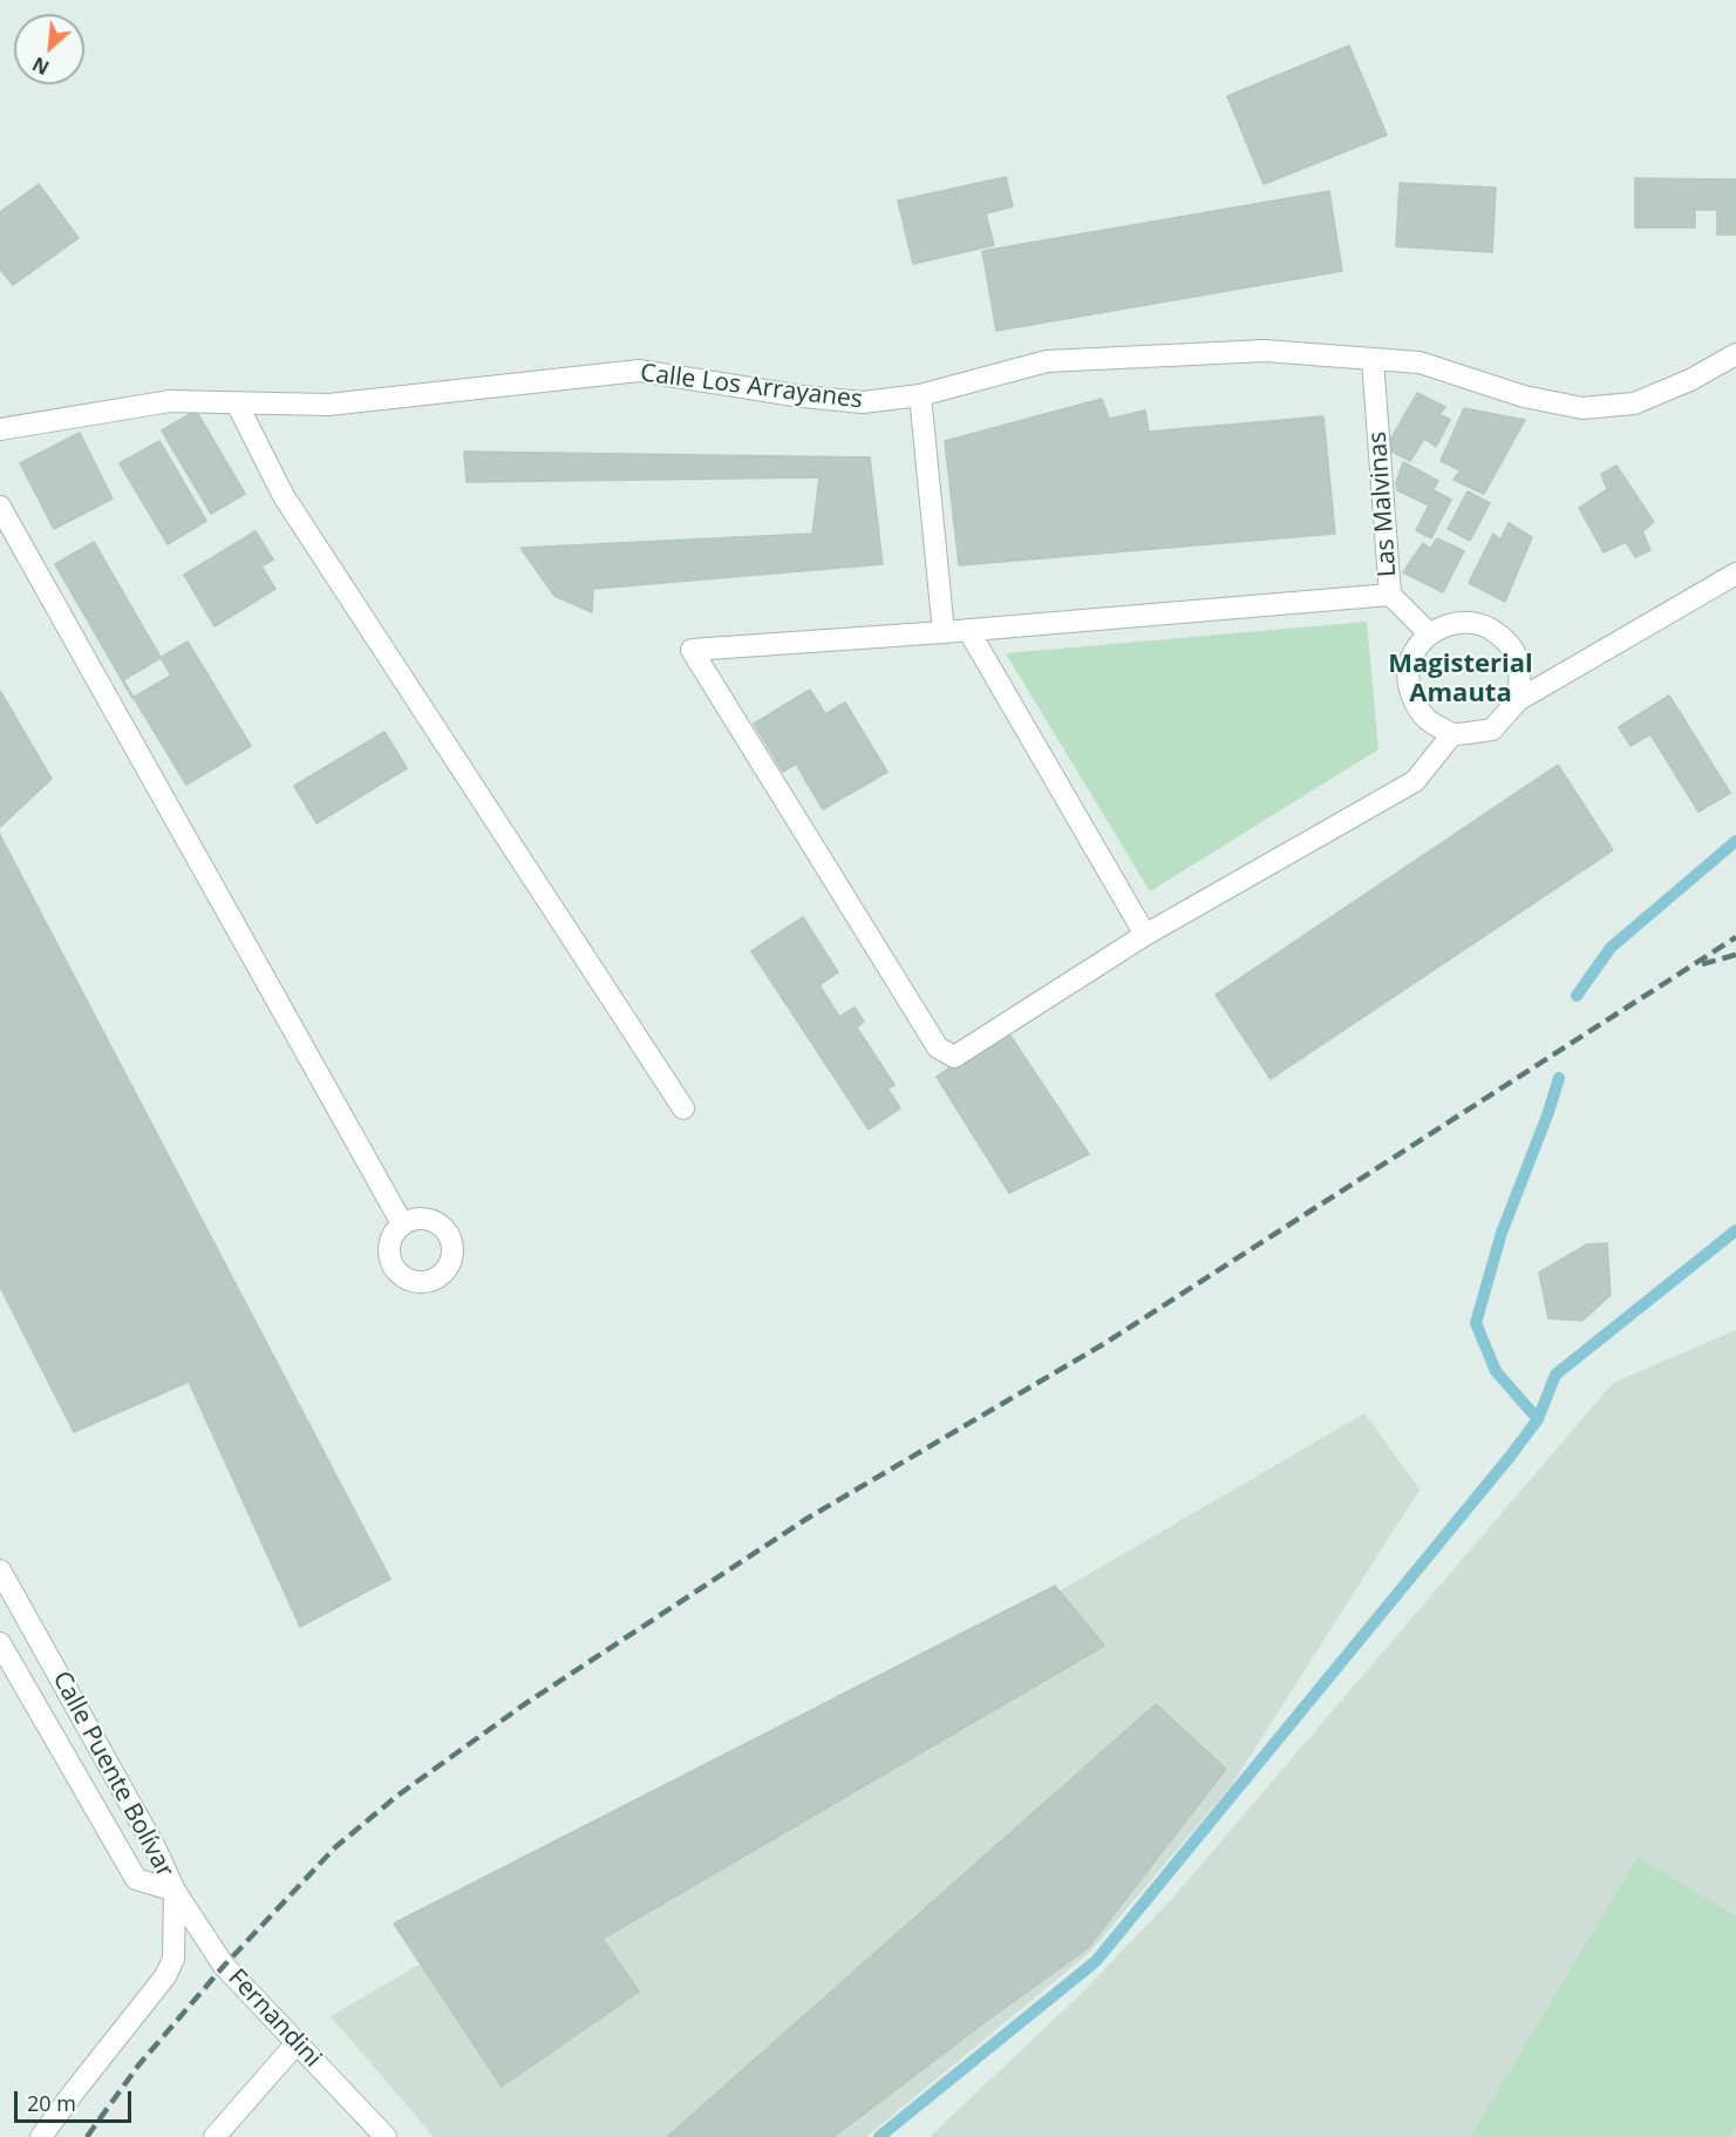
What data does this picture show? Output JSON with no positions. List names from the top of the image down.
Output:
{
  "streets": {
    "street": [
      "Calle Los Arrayanes",
      "Las Malvinas",
      "Calle Puente Bolívar",
      "Fernandini"
    ]
  },
  "crossings": [
    ["Calle Los Arrayanes", "Las Malvinas"],
    ["Calle Puente Bolívar", "Fernandini"]
  ],
  "districts": ["Magisterial Amauta"],
  "scale_bar": "20 m",
  "north": "bottom left"
}
